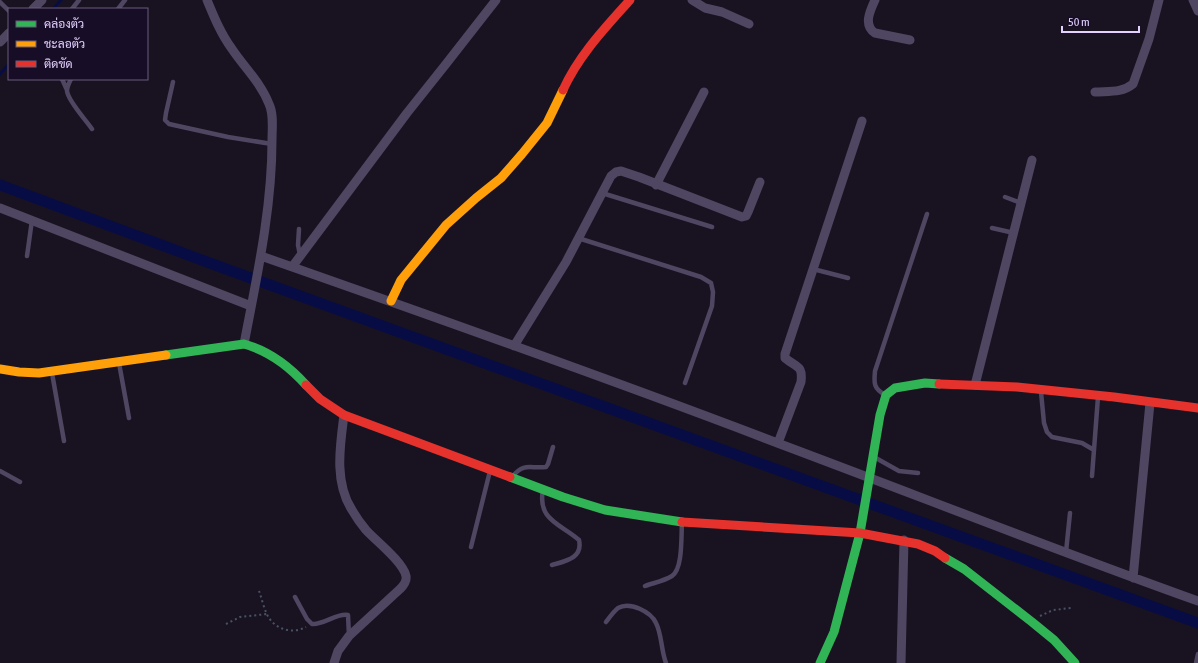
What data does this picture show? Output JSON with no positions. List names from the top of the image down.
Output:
{
  "legend": ["คล่องตัว", "ชะลอตัว", "ติดขัด"],
  "scale_bar": "50 m"
}
